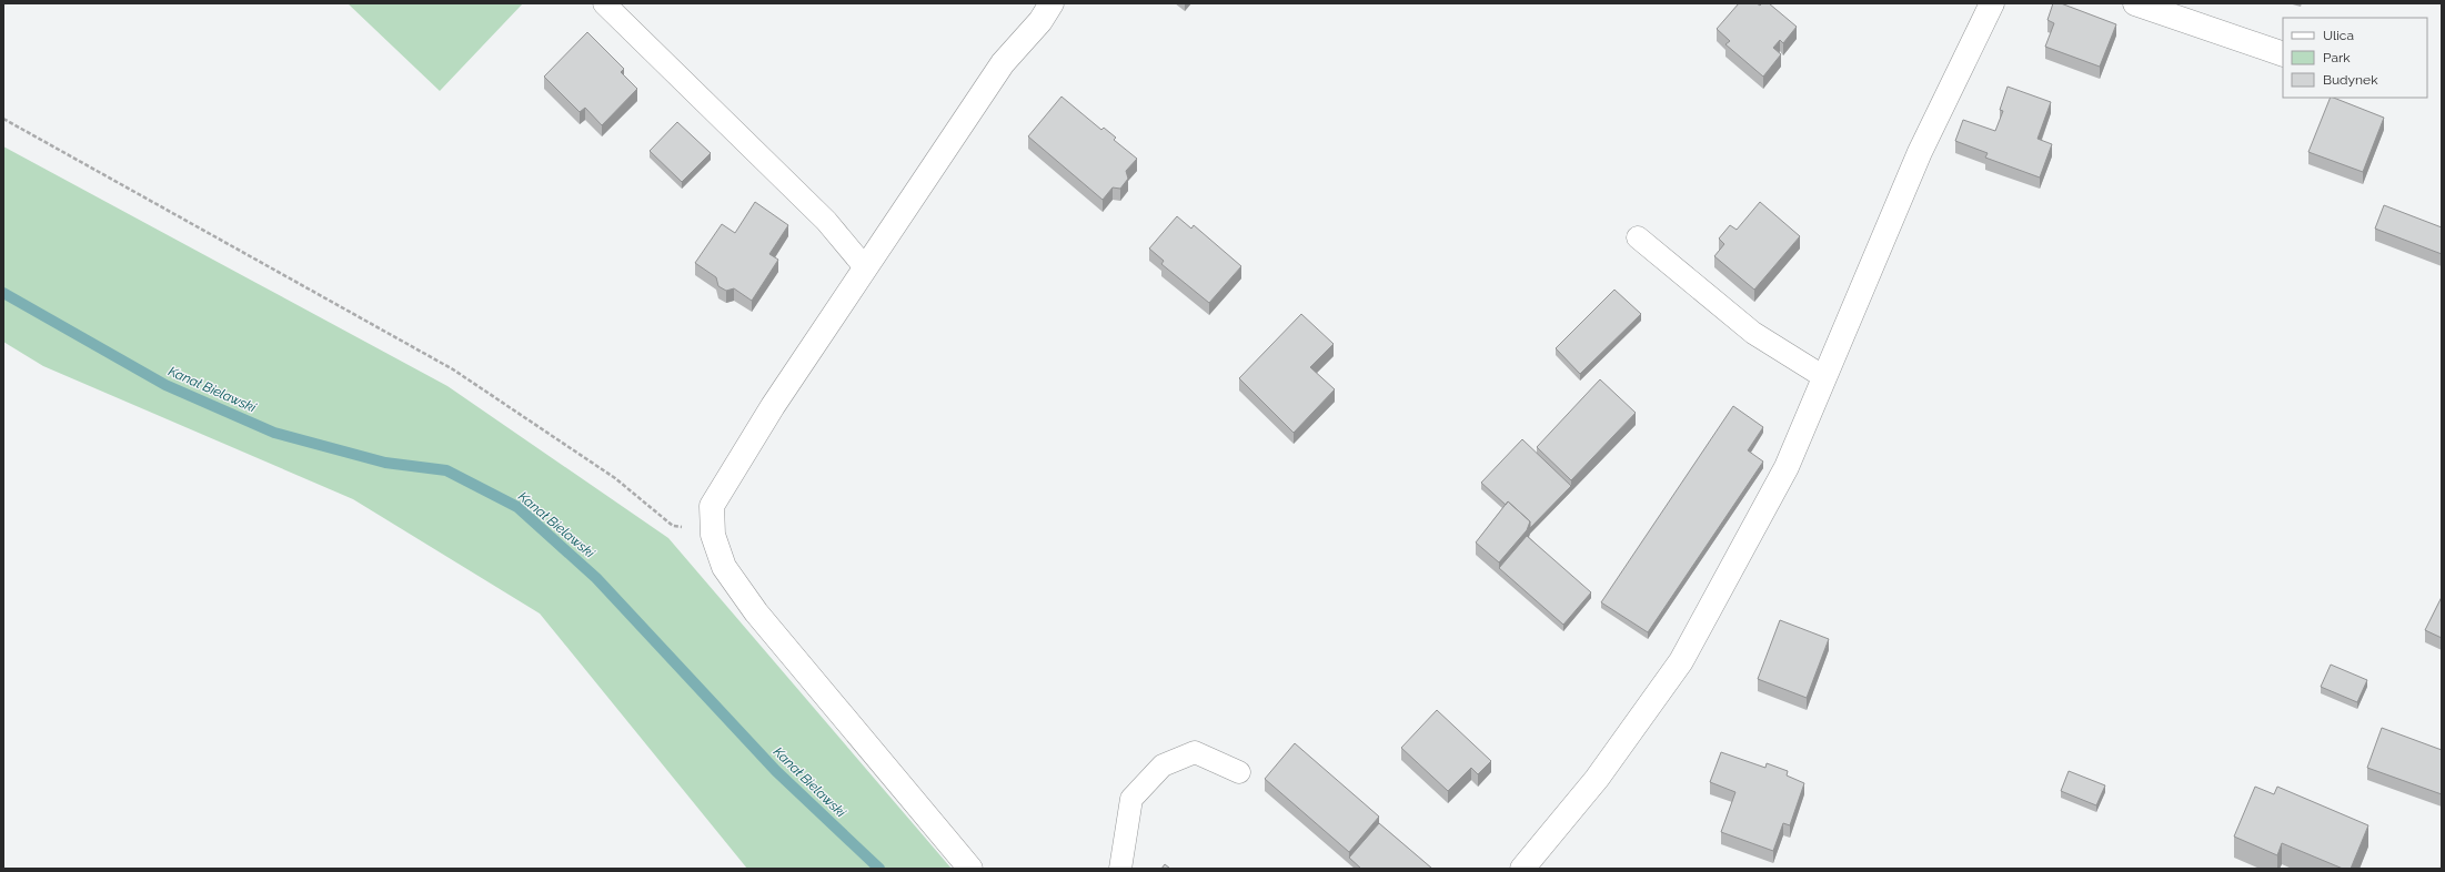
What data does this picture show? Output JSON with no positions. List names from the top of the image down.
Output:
{
  "water": ["Kanał Bielawski"],
  "legend": ["Ulica", "Park", "Budynek"]
}
